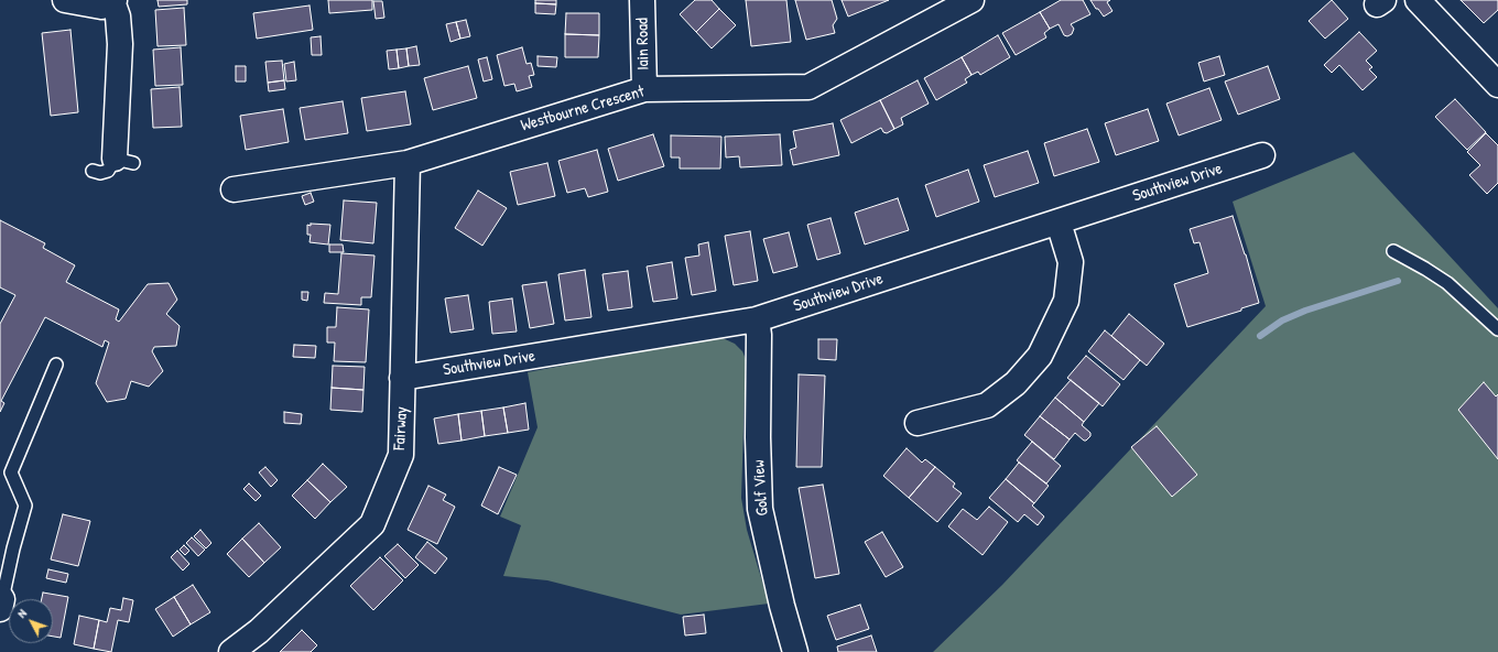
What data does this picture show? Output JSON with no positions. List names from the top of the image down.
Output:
{
  "streets": {
    "street": [
      "Iain Road",
      "Westbourne Crescent",
      "Southview Drive",
      "Fairway",
      "Golf View"
    ]
  },
  "crossings": [
    ["Iain Road", "Westbourne Crescent"],
    ["Westbourne Crescent", "Fairway"],
    ["Southview Drive", "Fairway"],
    ["Southview Drive", "Golf View"]
  ],
  "north": "top left"
}
